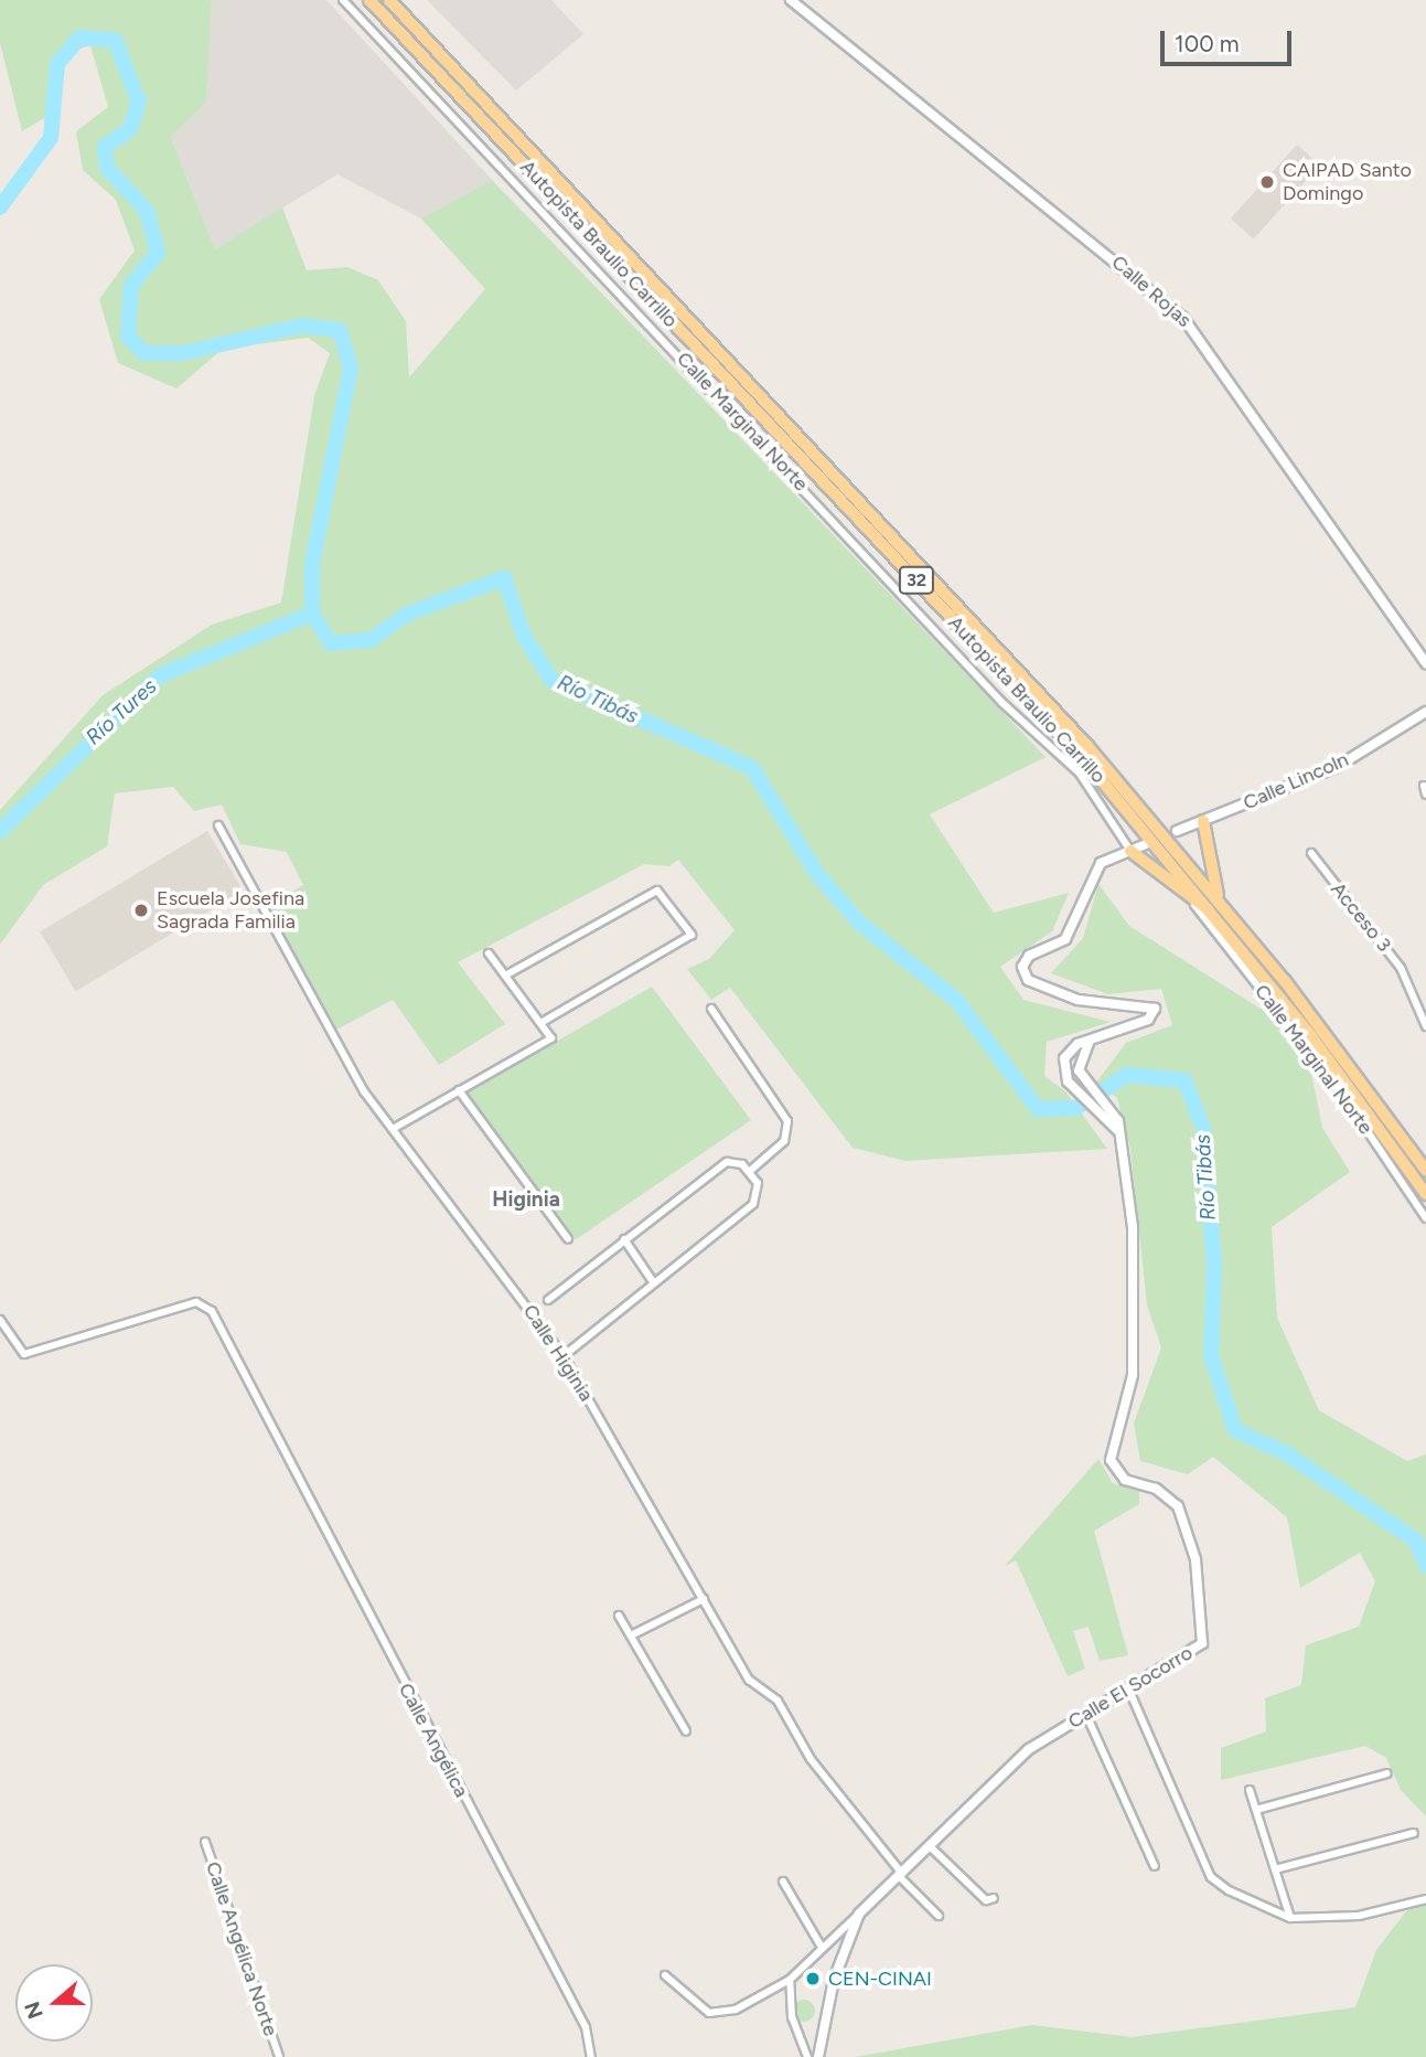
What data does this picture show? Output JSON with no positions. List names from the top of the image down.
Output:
{
  "streets": {
    "highway": ["Autopista Braulio Carrillo", "32"],
    "street": [
      "Calle Rojas",
      "Calle Marginal Norte",
      "Calle Lincoln",
      "Acceso 3",
      "Calle Higinia",
      "Calle El Socorro",
      "Calle Angélica",
      "Calle Angélica Norte"
    ]
  },
  "crossings": [
    ["Calle Higinia", "Calle El Socorro"]
  ],
  "districts": ["Higinia"],
  "water": ["Río Tibás", "Río Tures"],
  "places": ["CAIPAD Santo Domingo", "Escuela Josefina Sagrada Familia", "CEN-CINAI"],
  "scale_bar": "100 m",
  "north": "left"
}
